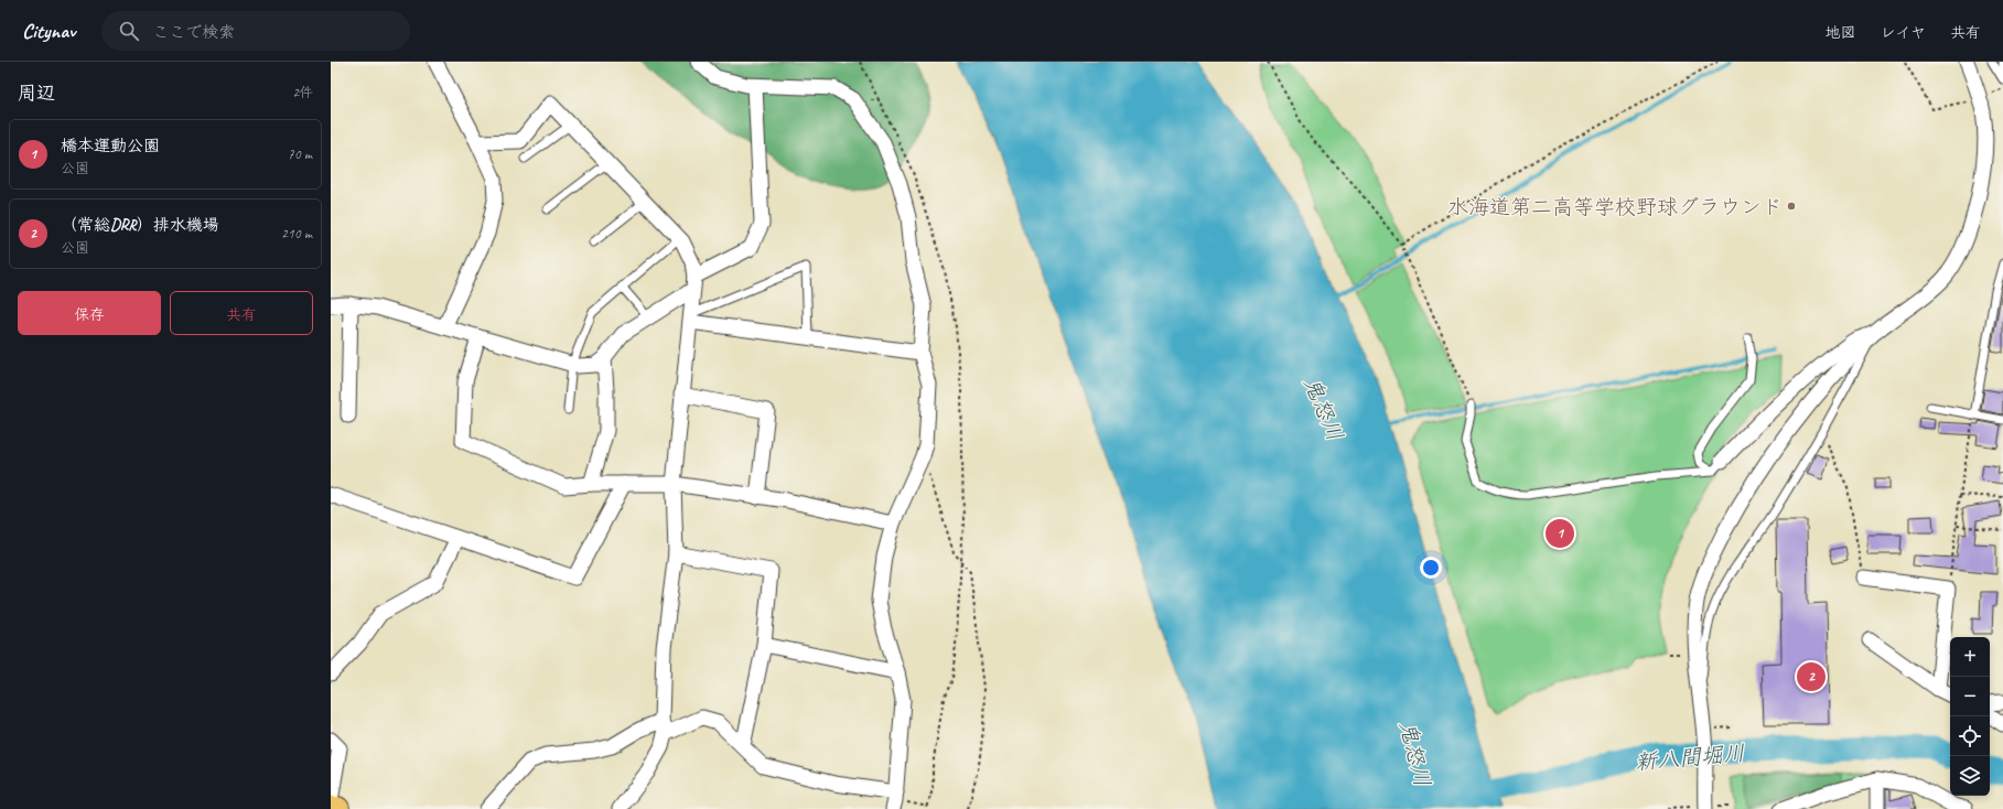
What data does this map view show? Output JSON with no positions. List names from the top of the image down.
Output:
{
  "water": ["鬼怒川", "新八間堀川"],
  "places": ["水海道第二高等学校野球グラウンド"],
  "page": {
    "header": "Citynav",
    "search": "ここで検索",
    "nav": ["地図", "レイヤ", "共有"],
    "heading": ["周辺", "2件"],
    "list": [
      {
        "mark": "1",
        "name": "橋本運動公園",
        "note": "公園",
        "value": "70 m"
      },
      {
        "mark": "2",
        "name": "（常総DRR）排水機場",
        "note": "公園",
        "value": "210 m"
      }
    ],
    "buttons": ["保存", "共有"],
    "pins": ["1", "2"],
    "map_buttons": ["+", "−"]
  }
}
